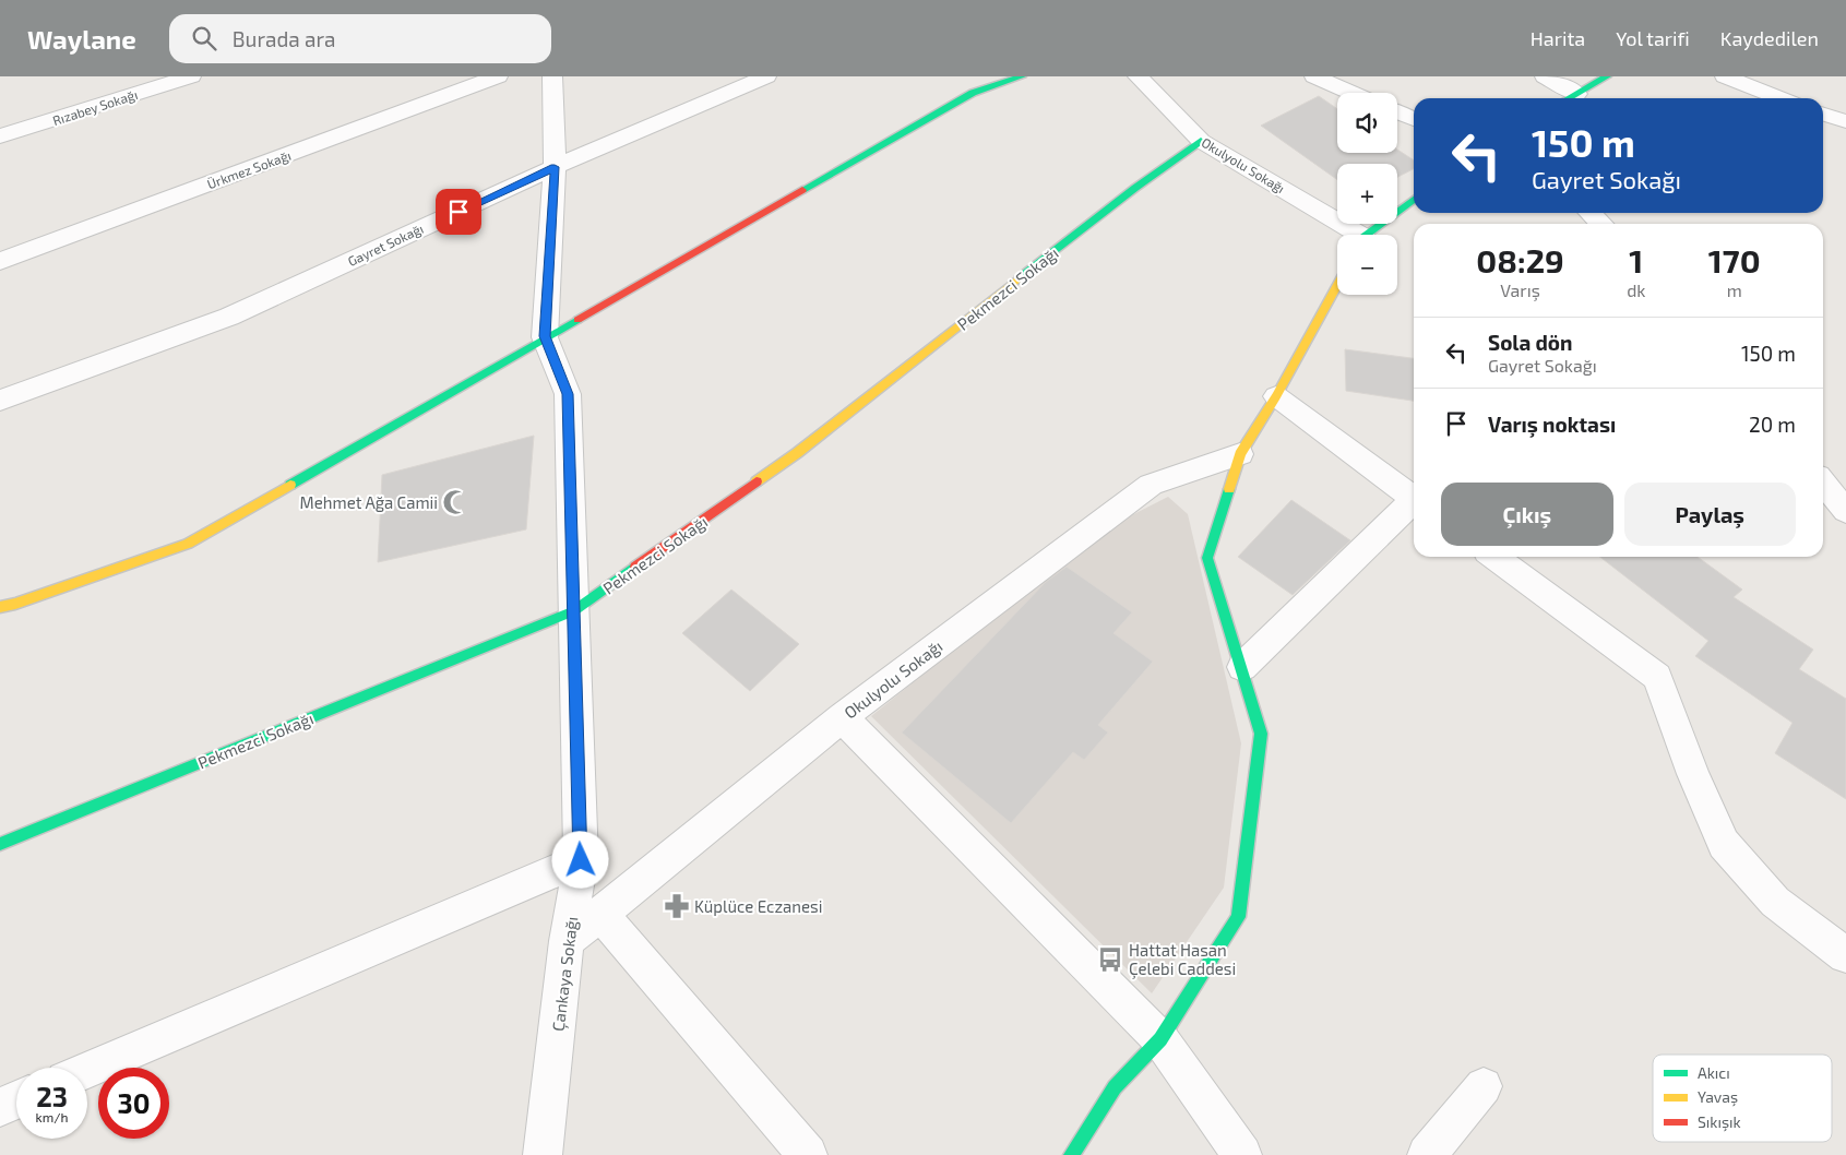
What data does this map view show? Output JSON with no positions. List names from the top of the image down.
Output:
{
  "streets": {
    "street": [
      "Rızabey Sokağı",
      "Okulyolu Sokağı",
      "Ürkmez Sokağı",
      "Gayret Sokağı",
      "Pekmezci Sokağı",
      "Çankaya Sokağı"
    ]
  },
  "crossings": [
    ["Okulyolu Sokağı", "Pekmezci Sokağı"],
    ["Okulyolu Sokağı", "Çankaya Sokağı"],
    ["Gayret Sokağı", "Çankaya Sokağı"],
    ["Pekmezci Sokağı", "Çankaya Sokağı"]
  ],
  "places": {
    "mosque": ["Mehmet Ağa Camii"],
    "pharmacy": ["Küplüce Eczanesi"],
    "bus stop": ["Hattat Hasan Çelebi Caddesi"]
  },
  "legend": ["Akıcı", "Yavaş", "Sıkışık"],
  "page": {
    "header": "Waylane",
    "search": "Burada ara",
    "nav": ["Harita", "Yol tarifi", "Kaydedilen"],
    "map_buttons": ["+", "−"],
    "turn": ["150 m", "Gayret Sokağı"],
    "eta": [
      "08:29",
      "Varış",
      "1",
      "dk",
      "170",
      "m"
    ],
    "list": [
      {
        "name": "Sola dön",
        "note": "Gayret Sokağı",
        "value": "150 m"
      },
      {
        "name": "Varış noktası",
        "value": "20 m"
      }
    ],
    "buttons": ["Çıkış", "Paylaş"],
    "speed": "23 km/h",
    "limit": "30"
  }
}
